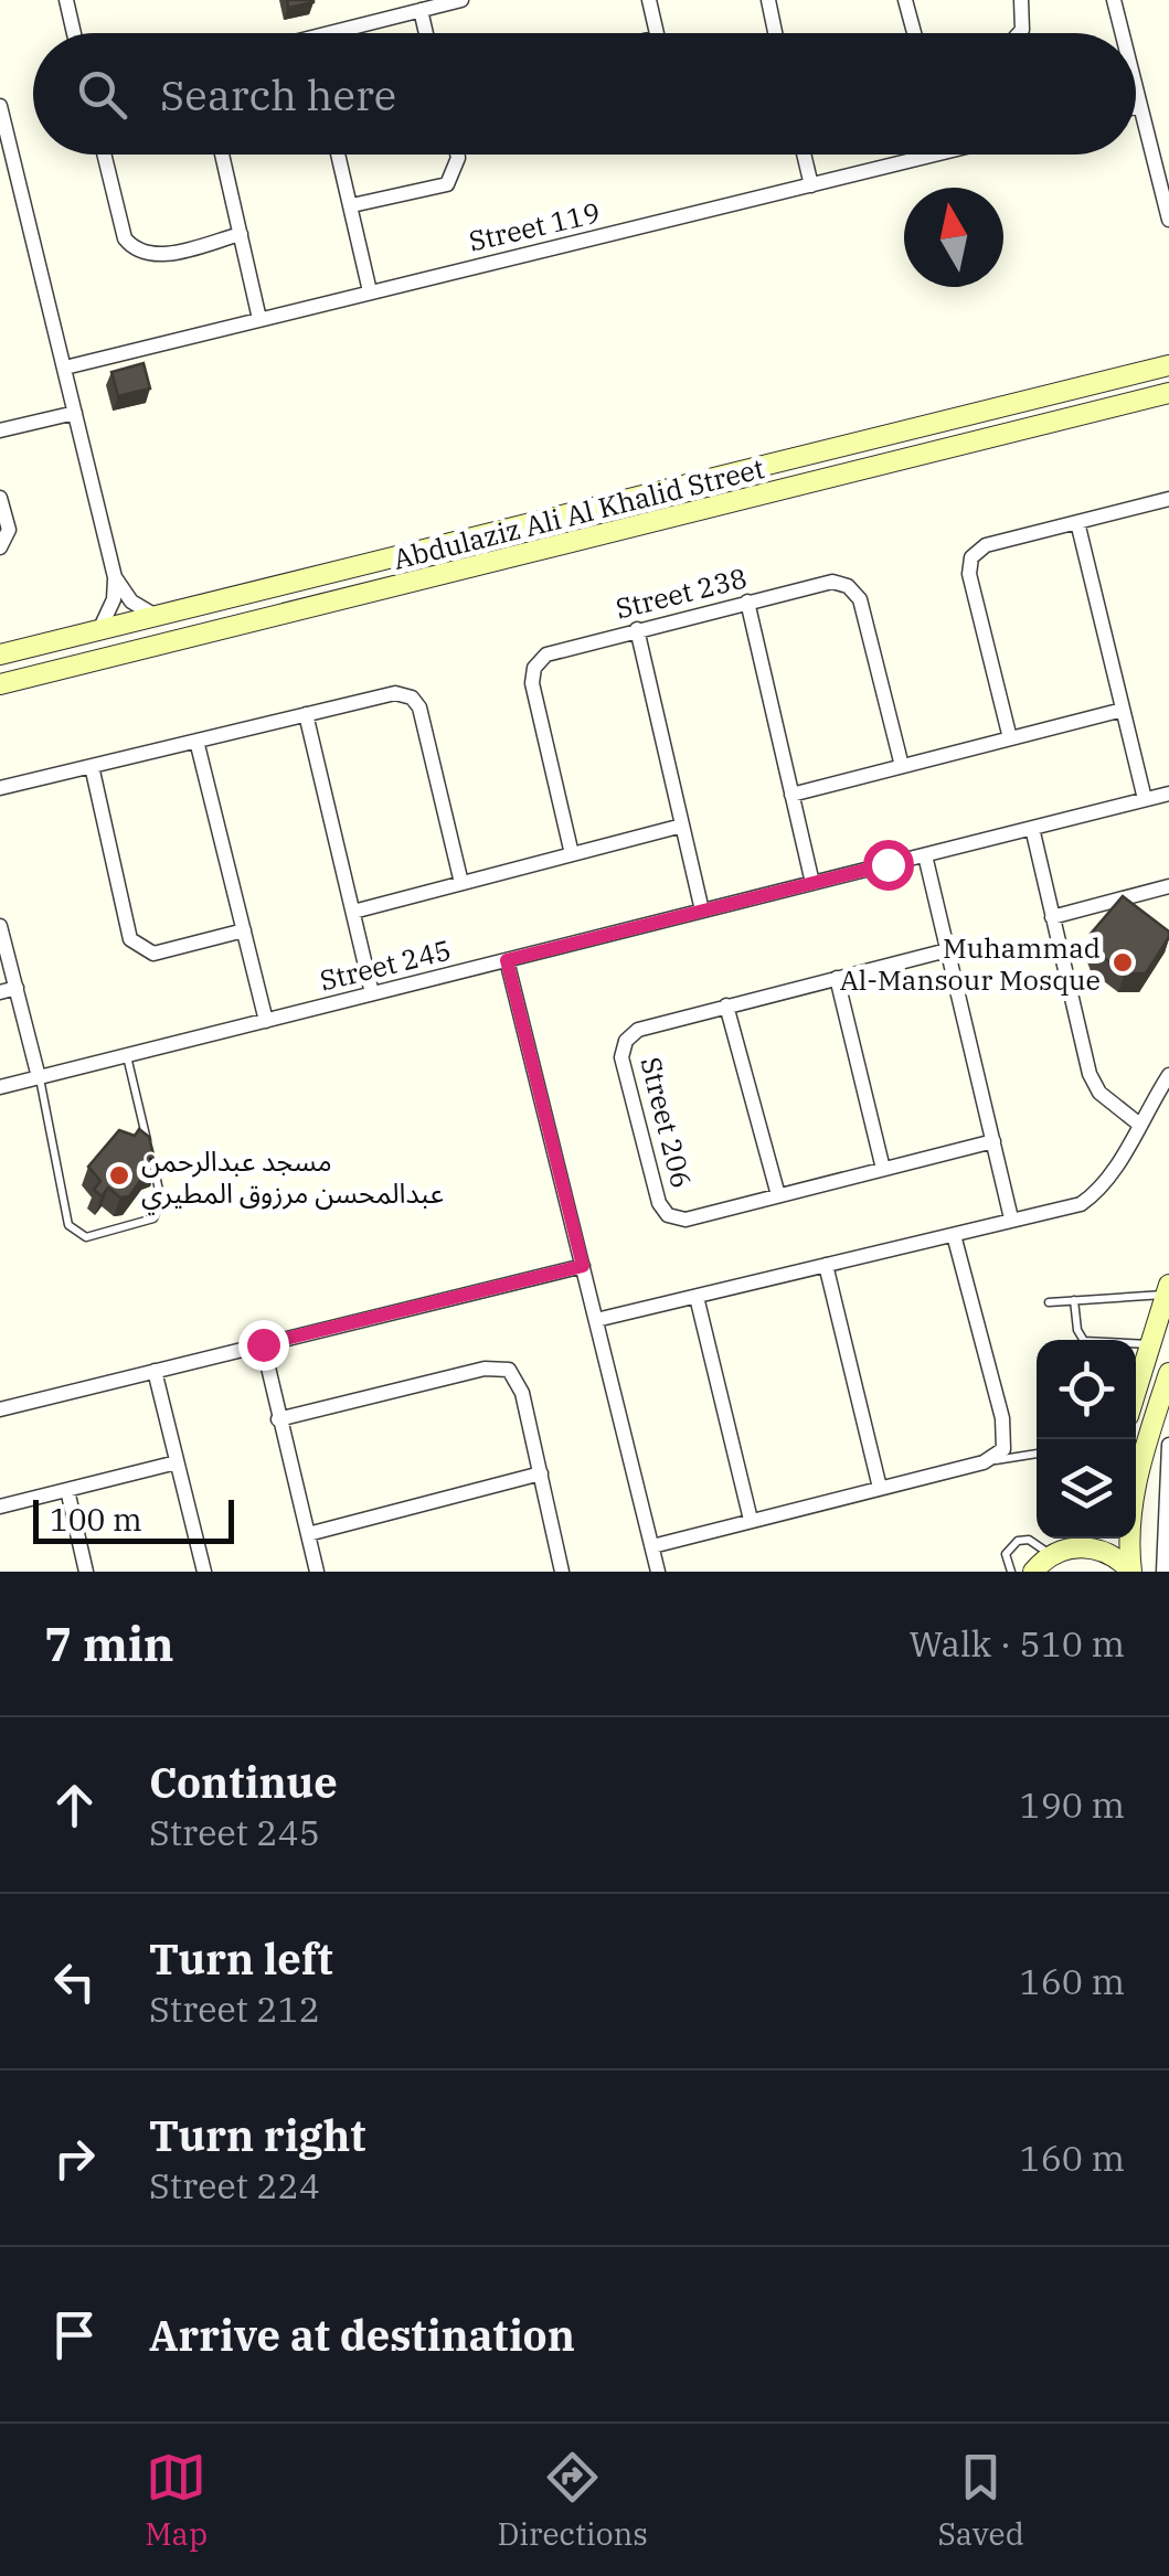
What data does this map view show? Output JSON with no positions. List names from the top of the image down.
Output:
{
  "streets": {
    "street": [
      "Street 119",
      "Abdulaziz Ali Al Khalid Street",
      "Street 238",
      "Street 245",
      "Street 206"
    ]
  },
  "places": ["Muhammad Al-Mansour Mosque", "مسجد عبدالرحمن عبدالمحسن مرزوق المطيري"],
  "scale_bar": "100 m",
  "north": "top",
  "page": {
    "search": "Search here",
    "scale": "100 m",
    "heading": ["7 min", "Walk · 510 m"],
    "list": [
      ["Continue", "Street 245", "190 m"],
      ["Turn left", "Street 212", "160 m"],
      ["Turn right", "Street 224", "160 m"],
      "Arrive at destination"
    ],
    "nav": ["Map", "Directions", "Saved"]
  }
}
